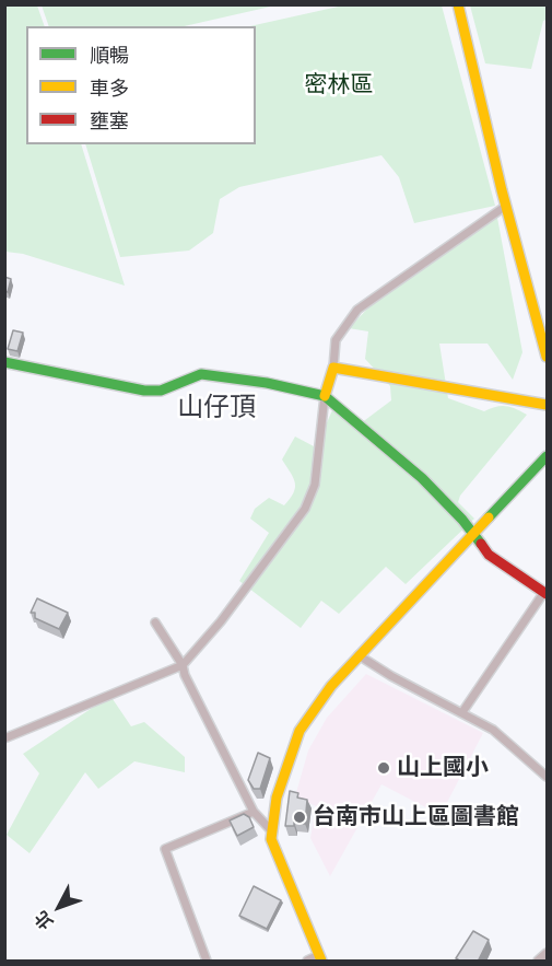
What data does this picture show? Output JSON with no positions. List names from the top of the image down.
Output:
{
  "districts": ["山仔頂"],
  "parks": ["密林區"],
  "places": ["山上國小", "台南市山上區圖書館"],
  "legend": ["順暢", "車多", "壅塞"],
  "north": "bottom left"
}
